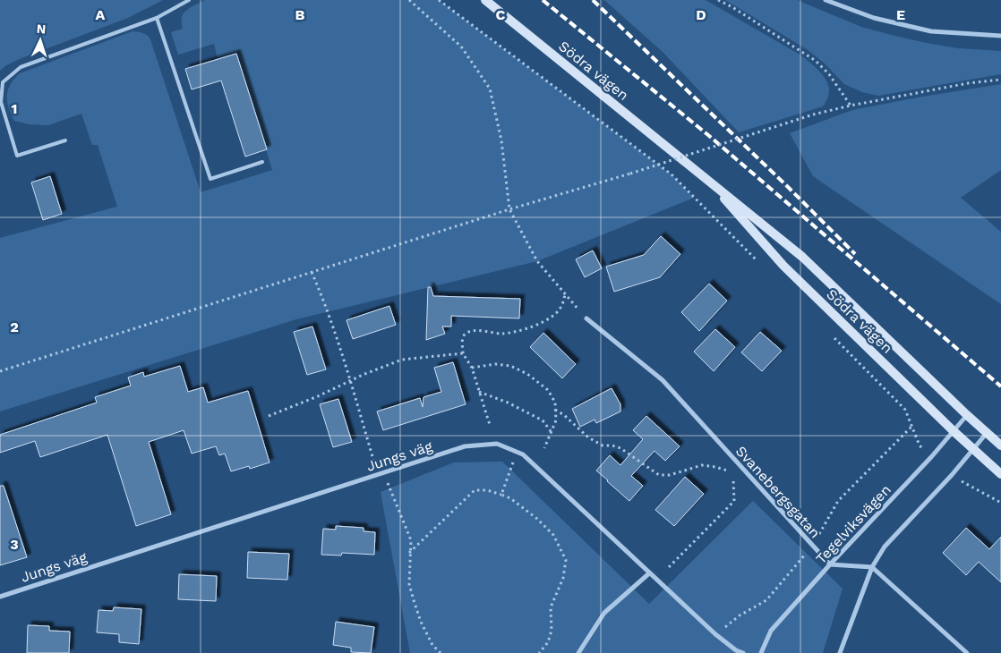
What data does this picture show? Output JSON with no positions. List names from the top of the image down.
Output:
{
  "streets": {
    "main road": ["Södra vägen"],
    "street": ["Jungs väg", "Svanebergsgatan", "Tegelviksvägen"]
  },
  "crossings": [
    ["Södra vägen", "Tegelviksvägen"],
    ["Svanebergsgatan", "Tegelviksvägen"]
  ],
  "north": "top",
  "grid": {
    "columns": [
      "A",
      "B",
      "C",
      "D",
      "E"
    ],
    "rows": ["1", "2", "3"]
  }
}
